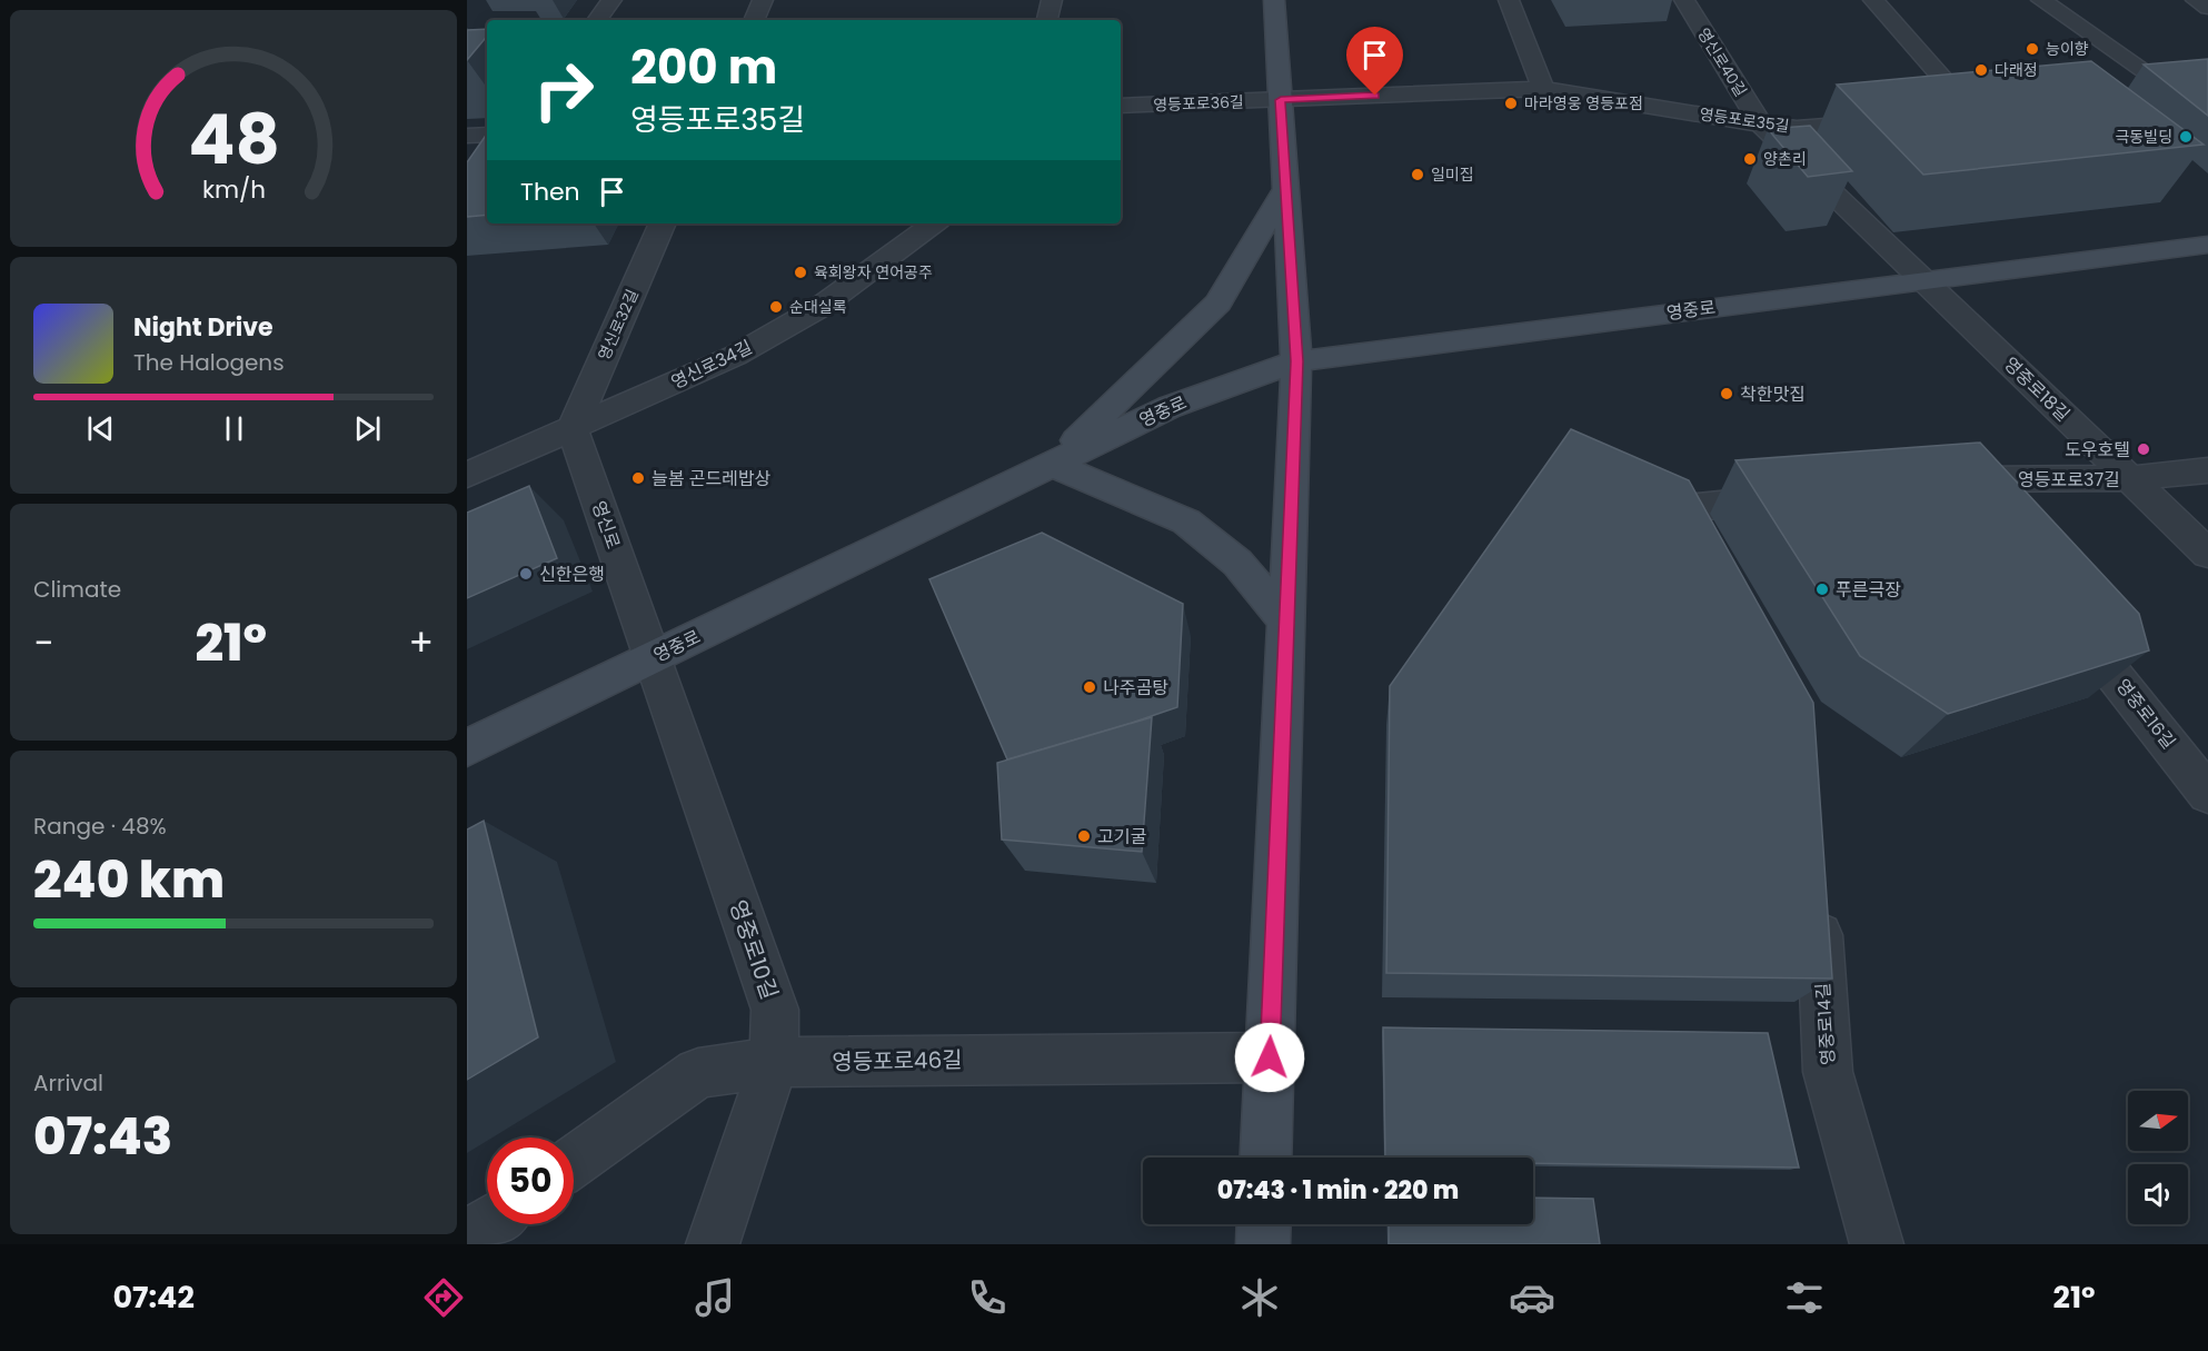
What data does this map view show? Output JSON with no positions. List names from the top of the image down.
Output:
{
  "streets": {
    "main road": ["영중로"],
    "street": [
      "영신로40길",
      "영등포로36길",
      "영등포로35길",
      "영신로32길",
      "영신로34길",
      "영중로18길",
      "영등포로37길",
      "영신로",
      "영중로16길",
      "영중로10길",
      "영중로14길",
      "영등포로46길"
    ]
  },
  "crossings": [
    ["영신로40길", "영등포로35길"],
    ["영등포로36길", "영등포로35길"],
    ["영중로", "영중로18길"],
    ["영중로", "영신로"],
    ["영중로", "영중로10길"],
    ["영신로32길", "영신로34길"],
    ["영신로32길", "영신로"],
    ["영신로34길", "영신로"],
    ["영중로18길", "영등포로37길"],
    ["영신로", "영중로10길"],
    ["영중로10길", "영등포로46길"]
  ],
  "places": [
    "능이향",
    "다래정",
    "마라영웅 영등포점",
    "극동빌딩",
    "양촌리",
    "일미집",
    "육회왕자 연어공주",
    "순대실록",
    "착한맛집",
    "도우호텔",
    "늘봄 곤드레밥상",
    "신한은행",
    "푸른극장",
    "나주곰탕",
    "고기굴"
  ],
  "north": "right",
  "page": {
    "turn": ["200 m", "영등포로35길"],
    "then": "Then",
    "song": ["Night Drive", "The Halogens"],
    "tile": [
      "Climate",
      ["Range · 48%", "240 km"],
      ["Arrival", "07:43"]
    ],
    "heat": ["−", "21°", "+"],
    "limit": "50",
    "trip": "07:43 · 1 min · 220 m",
    "tabs": ["07:42", "21°"],
    "gauge": ["48", "km/h"]
  }
}
